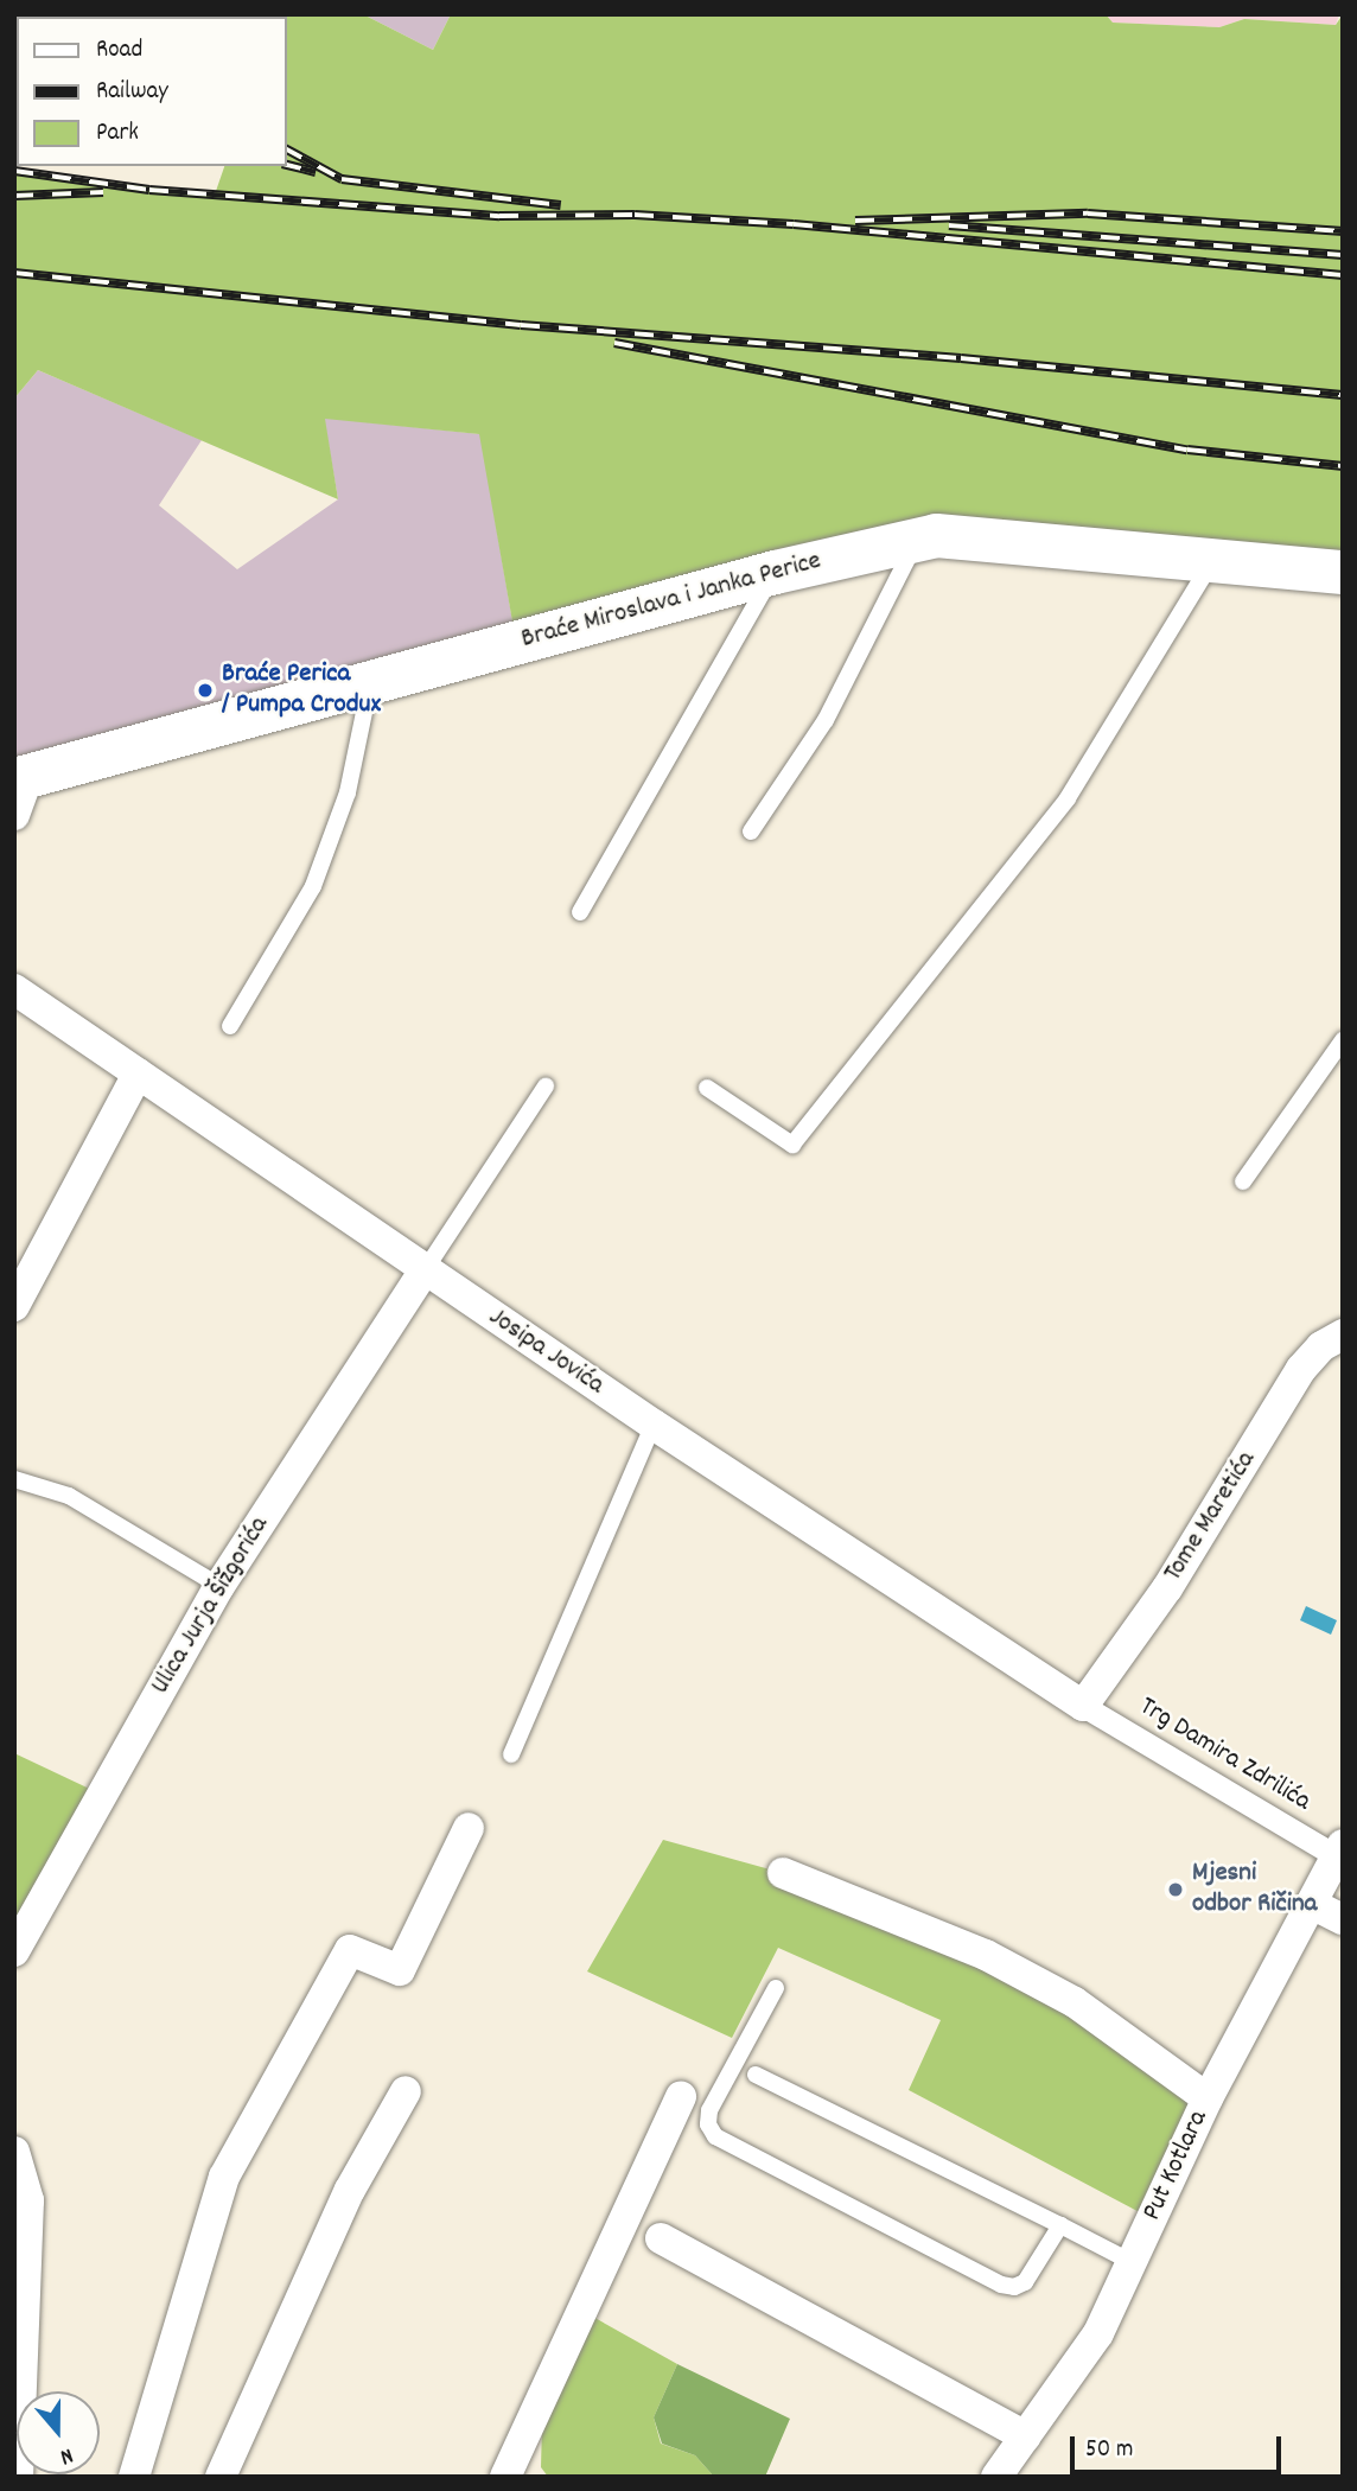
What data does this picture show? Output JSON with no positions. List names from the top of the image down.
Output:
{
  "streets": {
    "main road": ["Braće Miroslava i Janka Perice"],
    "street": [
      "Josipa Jovića",
      "Tome Maretića",
      "Ulica Jurja Šižgorića",
      "Trg Damira Zdrilića",
      "Put Kotlara"
    ]
  },
  "crossings": [
    ["Josipa Jovića", "Tome Maretića"],
    ["Josipa Jovića", "Ulica Jurja Šižgorića"],
    ["Josipa Jovića", "Trg Damira Zdrilića"],
    ["Tome Maretića", "Trg Damira Zdrilića"],
    ["Trg Damira Zdrilića", "Put Kotlara"]
  ],
  "places": ["Braće Perica / Pumpa Crodux", "Mjesni odbor Ričina"],
  "legend": ["Road", "Railway", "Park"],
  "scale_bar": "50 m",
  "north": "bottom"
}
